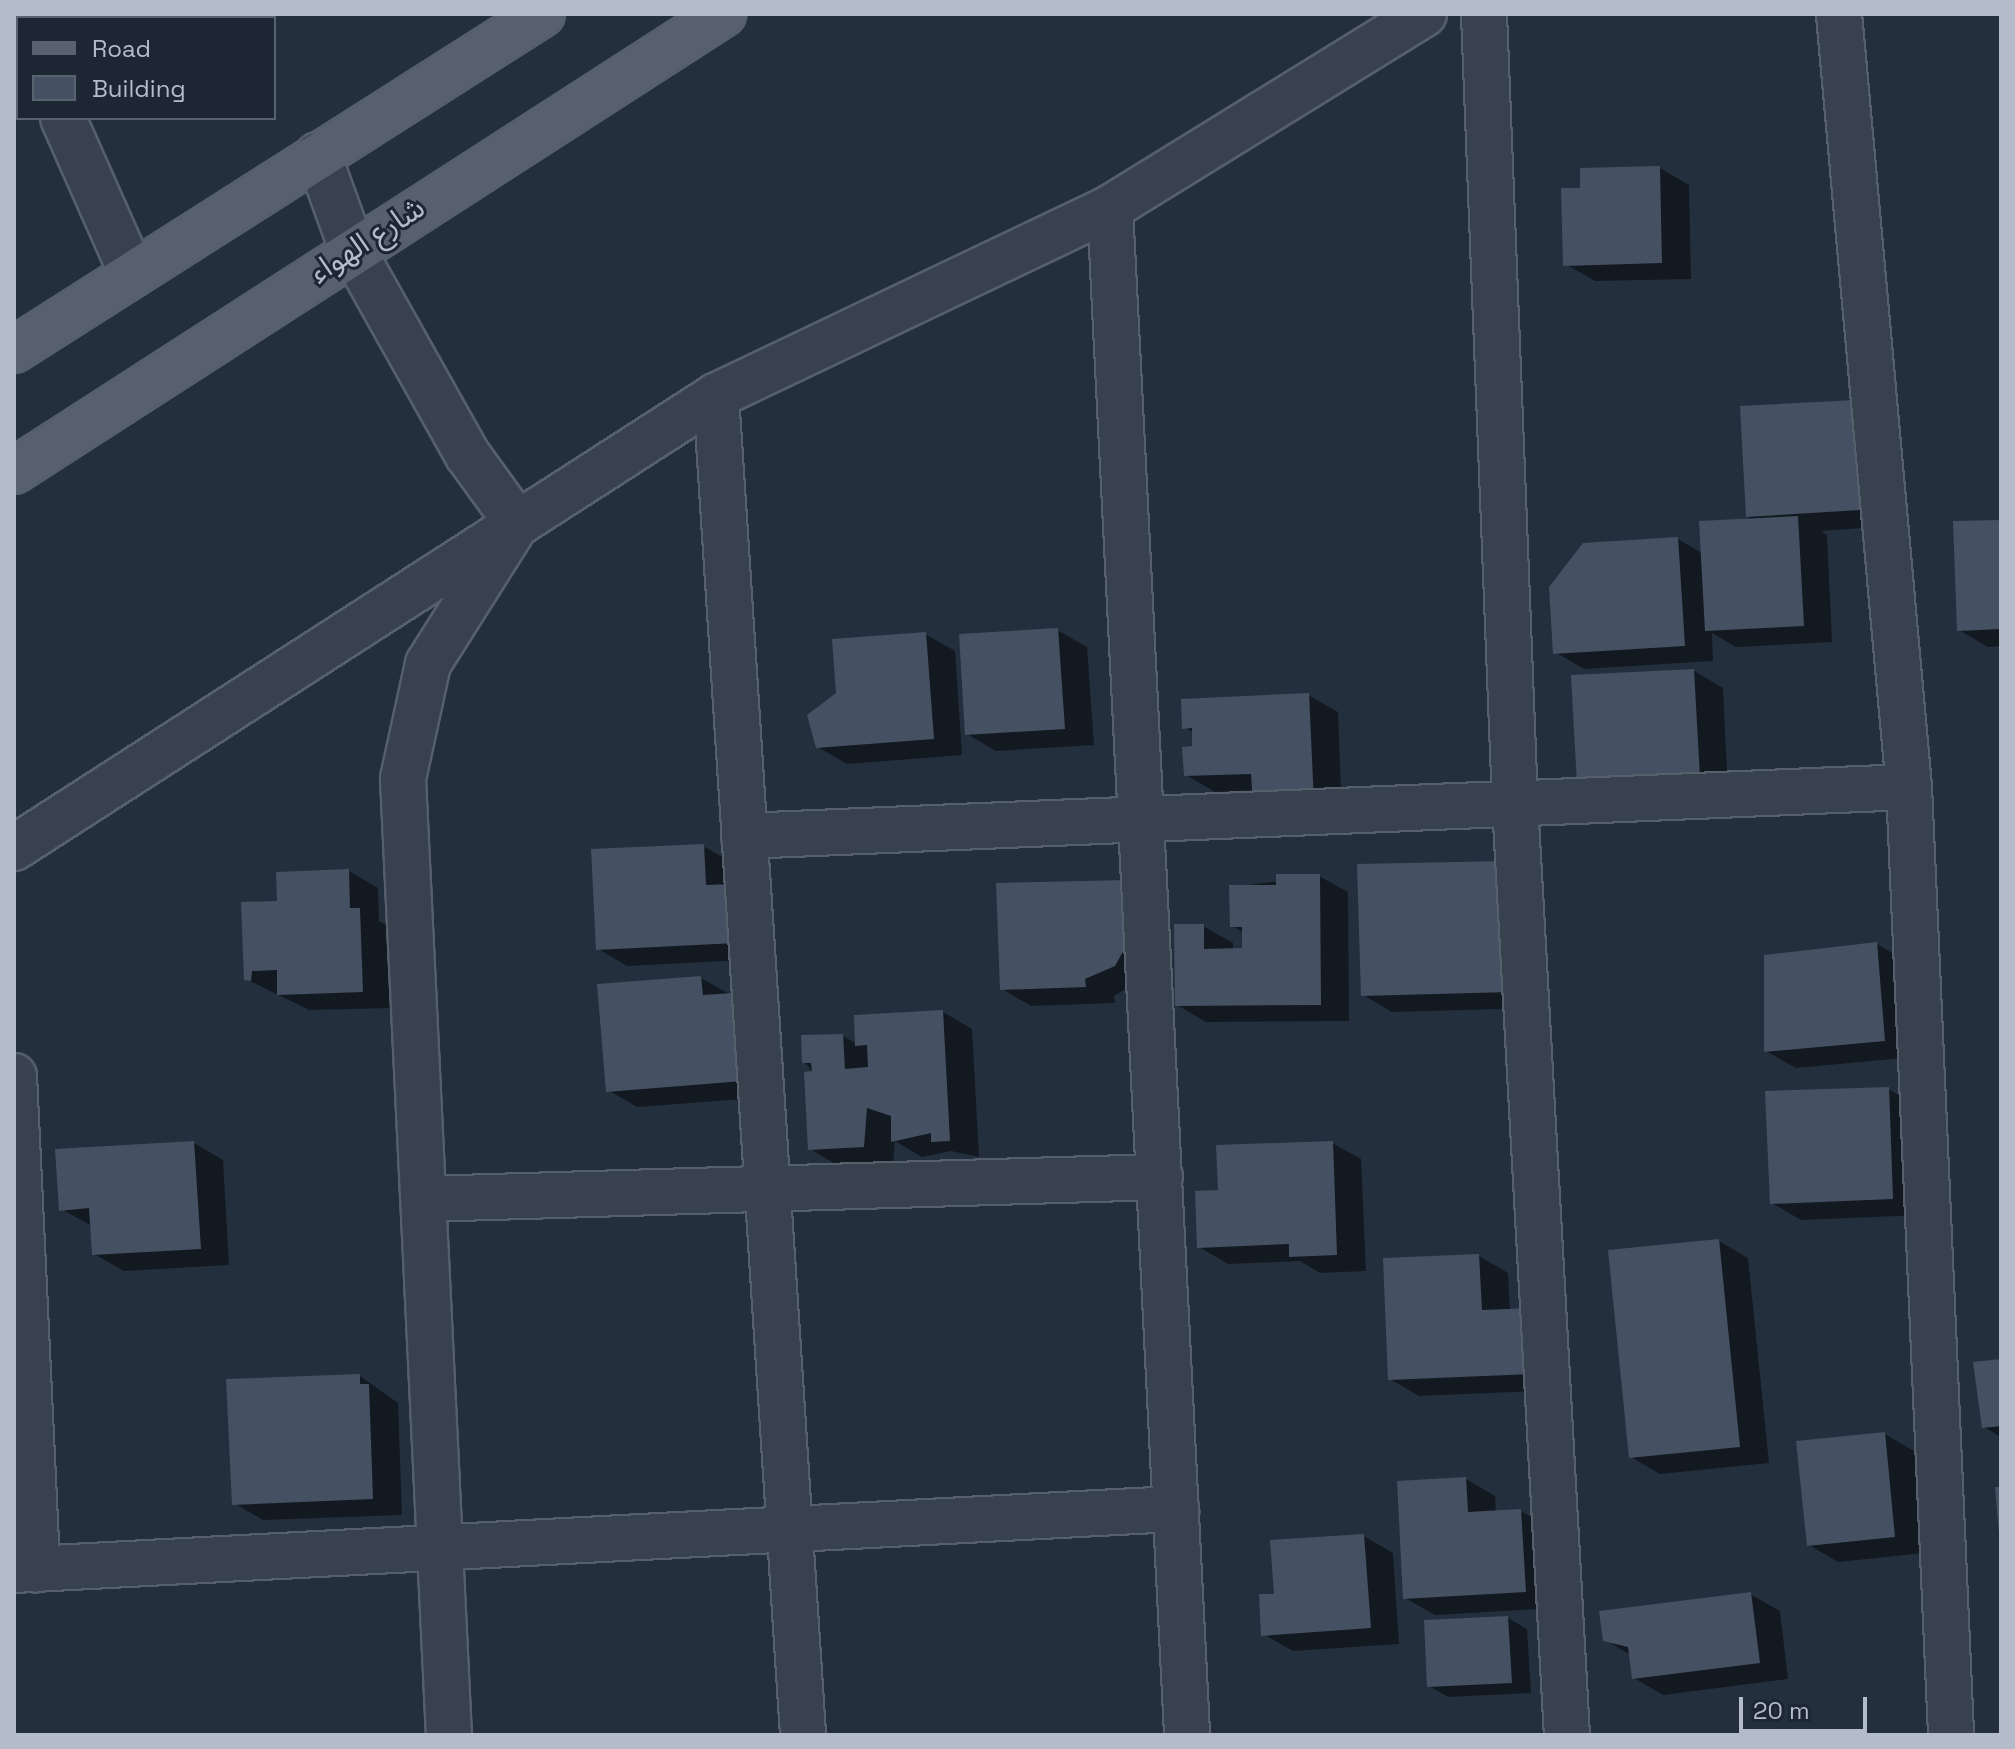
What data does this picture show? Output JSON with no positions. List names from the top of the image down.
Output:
{
  "streets": {
    "main road": ["شارع الهواء"]
  },
  "legend": ["Road", "Building"],
  "scale_bar": "20 m"
}
